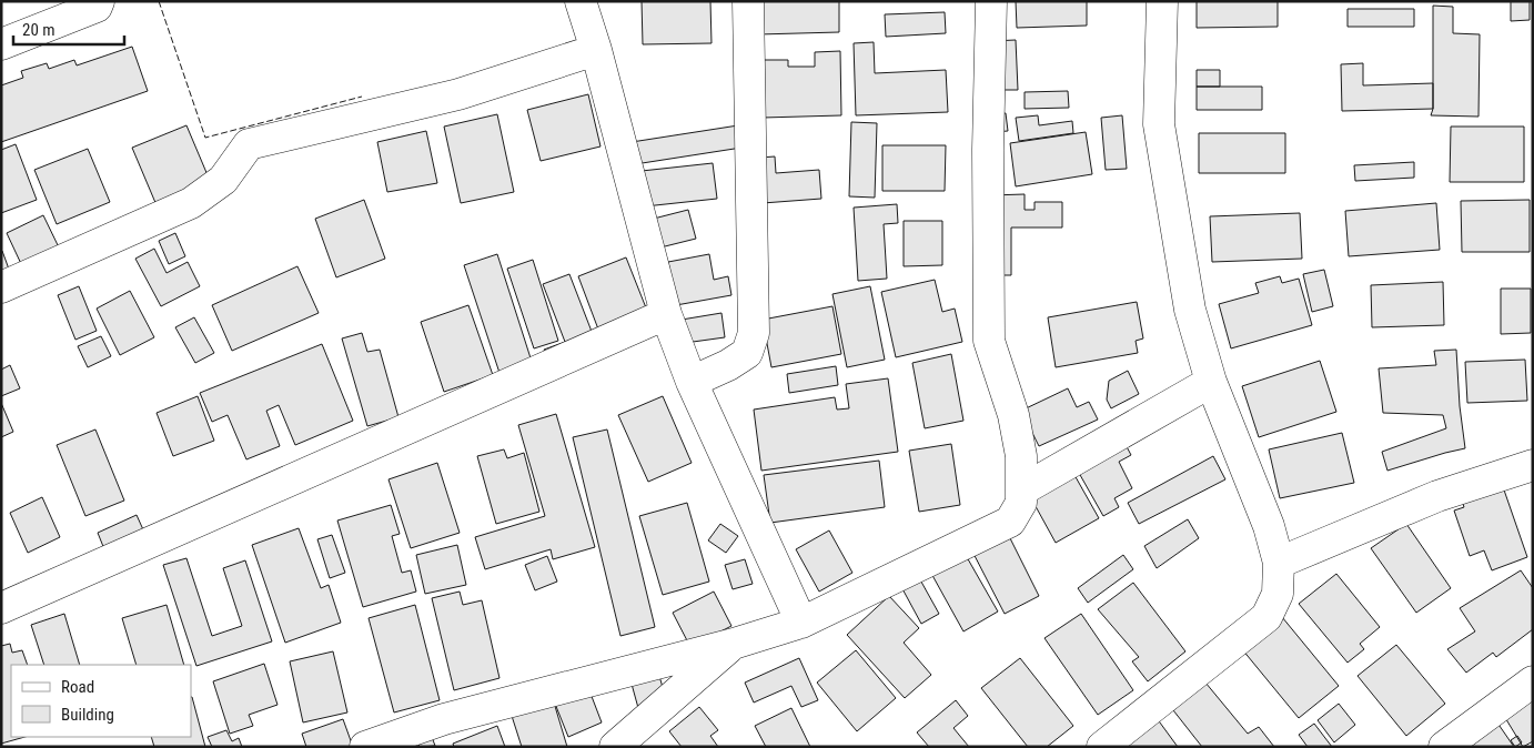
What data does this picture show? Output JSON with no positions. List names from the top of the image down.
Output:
{
  "legend": ["Road", "Building"],
  "scale_bar": "20 m"
}
